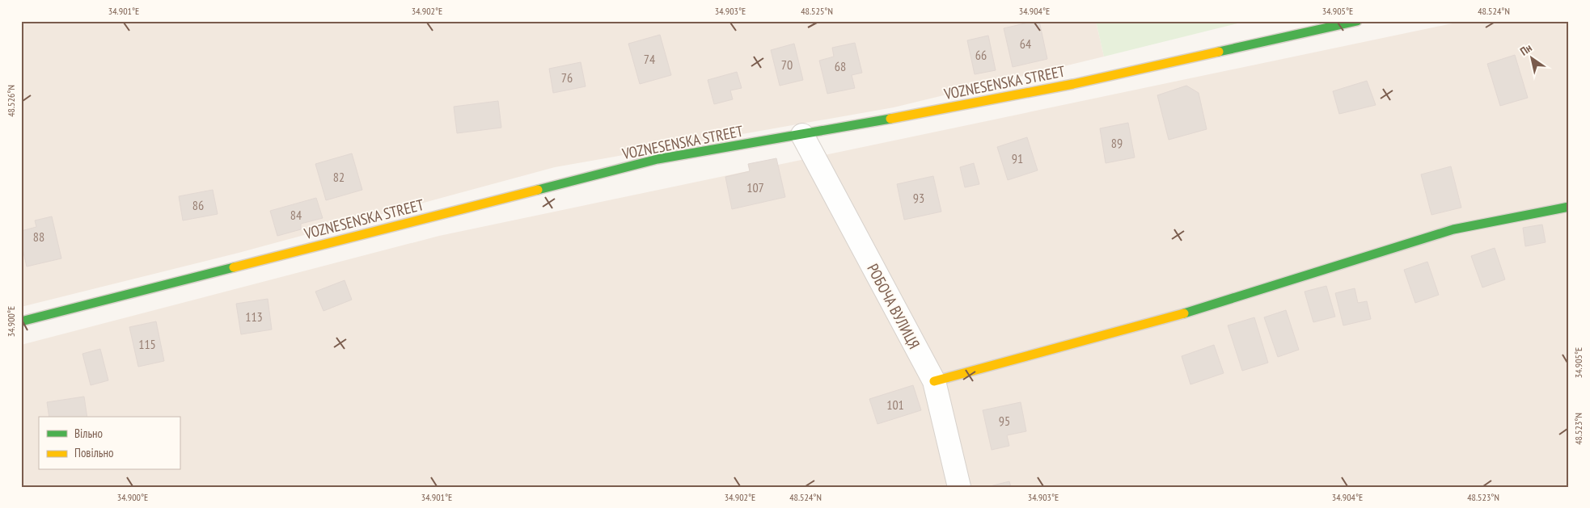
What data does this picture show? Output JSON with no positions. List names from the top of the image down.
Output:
{
  "streets": {
    "main road": ["VOZNESENSKA STREET"],
    "street": ["РОБОЧА ВУЛИЦЯ"]
  },
  "crossings": [
    ["VOZNESENSKA STREET", "РОБОЧА ВУЛИЦЯ"]
  ],
  "house_numbers": [
    "64",
    "66",
    "74",
    "70",
    "68",
    "76",
    "89",
    "91",
    "82",
    "107",
    "93",
    "86",
    "84",
    "88",
    "113",
    "115",
    "101",
    "95"
  ],
  "legend": ["Вільно", "Повільно"],
  "north": "top left",
  "coordinates": [
    "34.901°E",
    "34.902°E",
    "34.903°E",
    "48.525°N",
    "34.904°E",
    "34.905°E",
    "48.524°N",
    "48.526°N",
    "34.900°E",
    "48.523°N"
  ]
}
